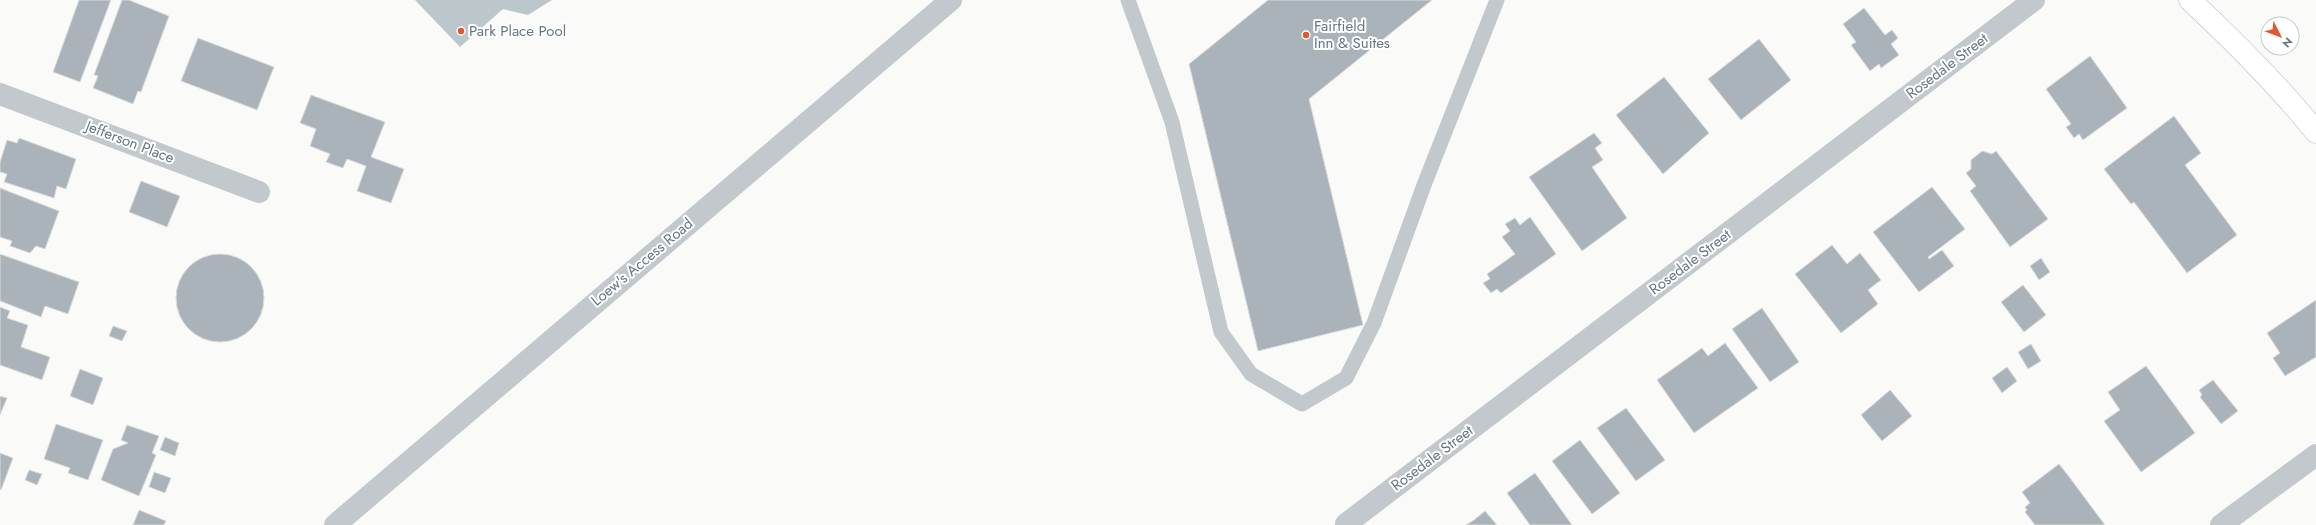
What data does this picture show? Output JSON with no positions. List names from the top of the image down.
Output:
{
  "streets": {
    "street": ["Rosedale Street", "Jefferson Place", "Loew's Access Road"]
  },
  "places": ["Park Place Pool", "Fairfield Inn & Suites"],
  "north": "bottom right"
}
